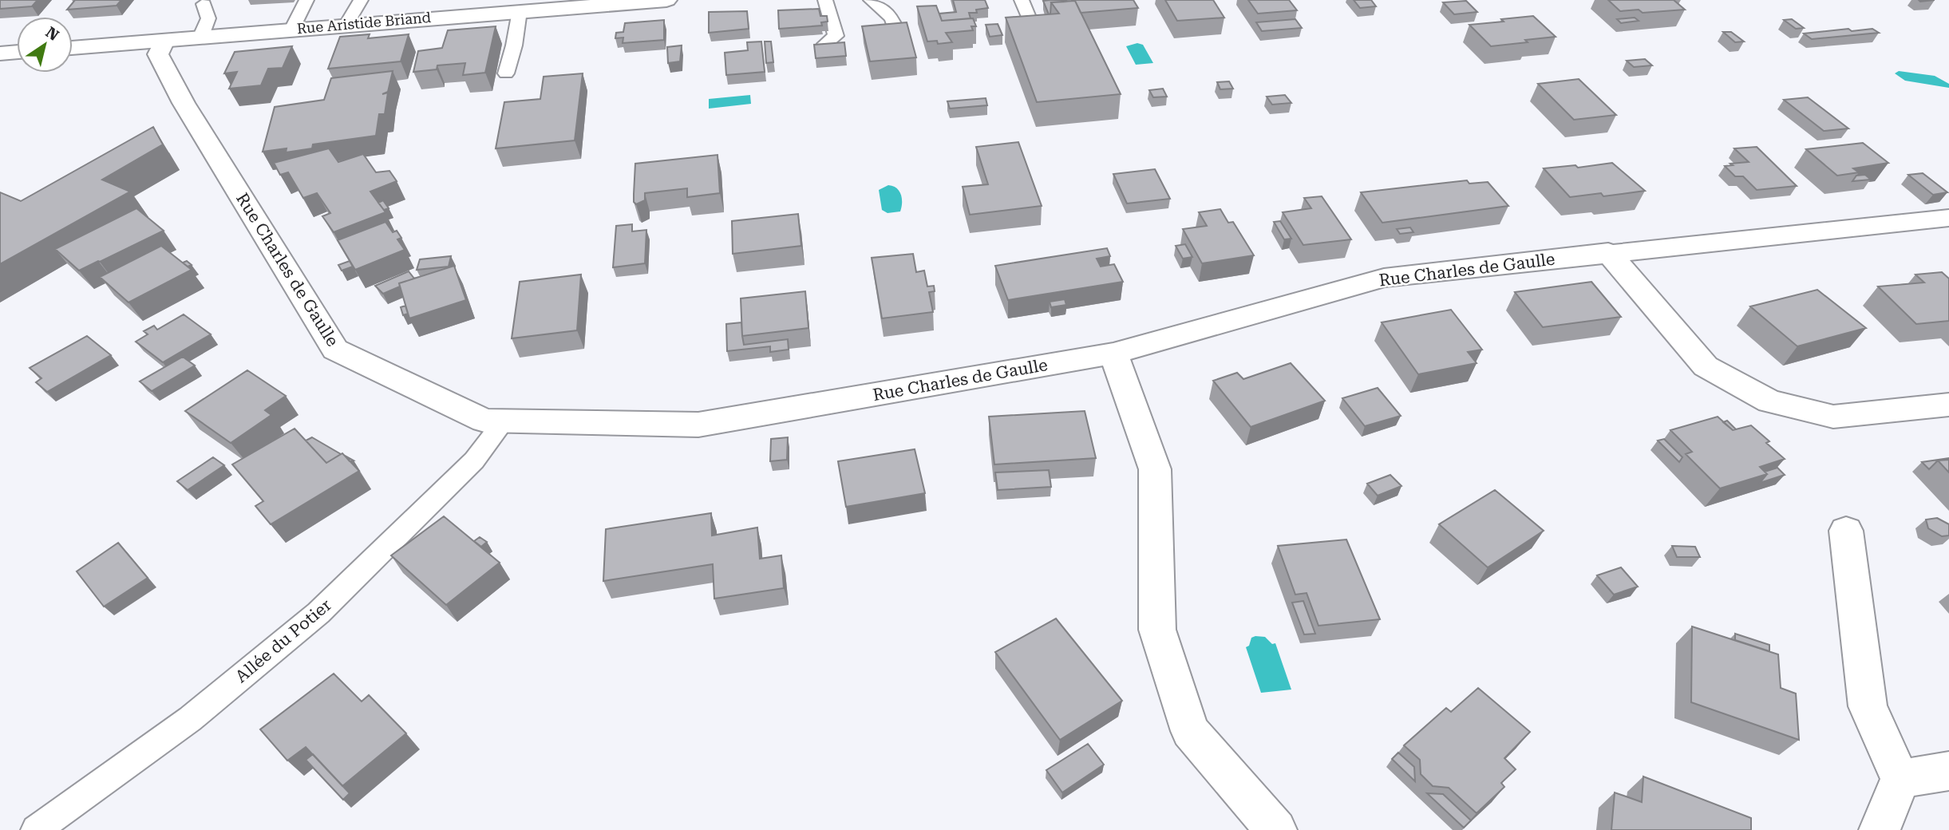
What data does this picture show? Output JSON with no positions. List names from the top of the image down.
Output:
{
  "streets": {
    "street": ["Rue Aristide Briand", "Rue Charles de Gaulle"],
    "lane": ["Allée du Potier"]
  },
  "crossings": [
    ["Rue Aristide Briand", "Rue Charles de Gaulle"],
    ["Rue Charles de Gaulle", "Allée du Potier"]
  ],
  "north": "top right"
}
